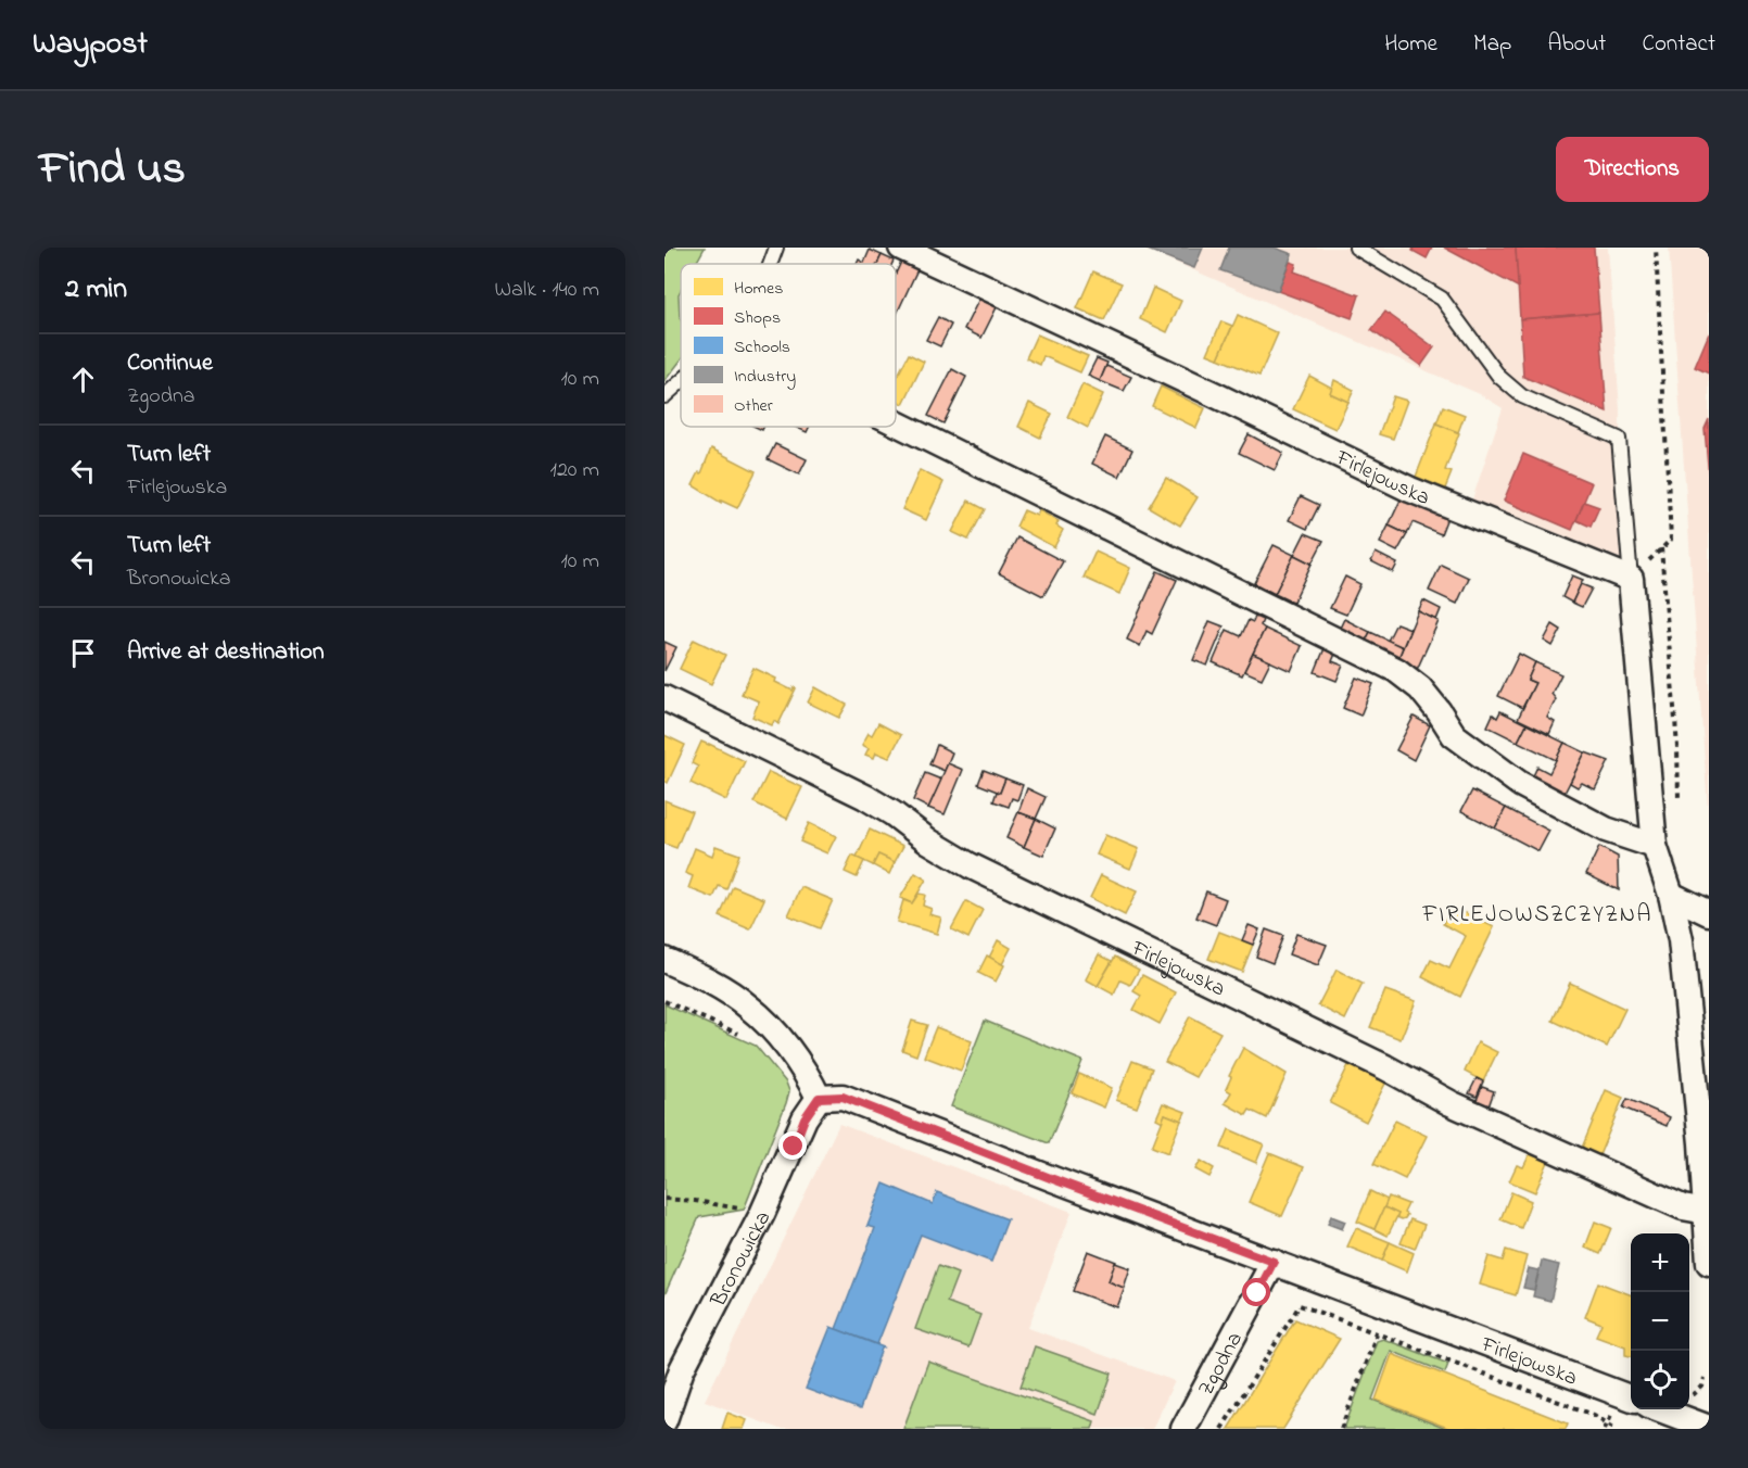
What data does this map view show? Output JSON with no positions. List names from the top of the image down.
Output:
{
  "streets": {
    "street": ["Firlejowska", "Bronowicka", "Zgodna"]
  },
  "crossings": [
    ["Firlejowska", "Bronowicka"],
    ["Firlejowska", "Zgodna"]
  ],
  "districts": ["FIRLEJOWSZCZYZNA"],
  "legend": [
    "Homes",
    "Shops",
    "Schools",
    "Industry",
    "Other"
  ],
  "page": {
    "header": "Waypost",
    "nav": [
      "Home",
      "Map",
      "About",
      "Contact"
    ],
    "title": "Find us",
    "buttons": "Directions",
    "heading": ["2 min", "Walk · 140 m"],
    "list": [
      ["Continue", "Zgodna", "10 m"],
      ["Turn left", "Firlejowska", "120 m"],
      ["Turn left", "Bronowicka", "10 m"],
      "Arrive at destination"
    ],
    "map_buttons": ["+", "−"]
  }
}
